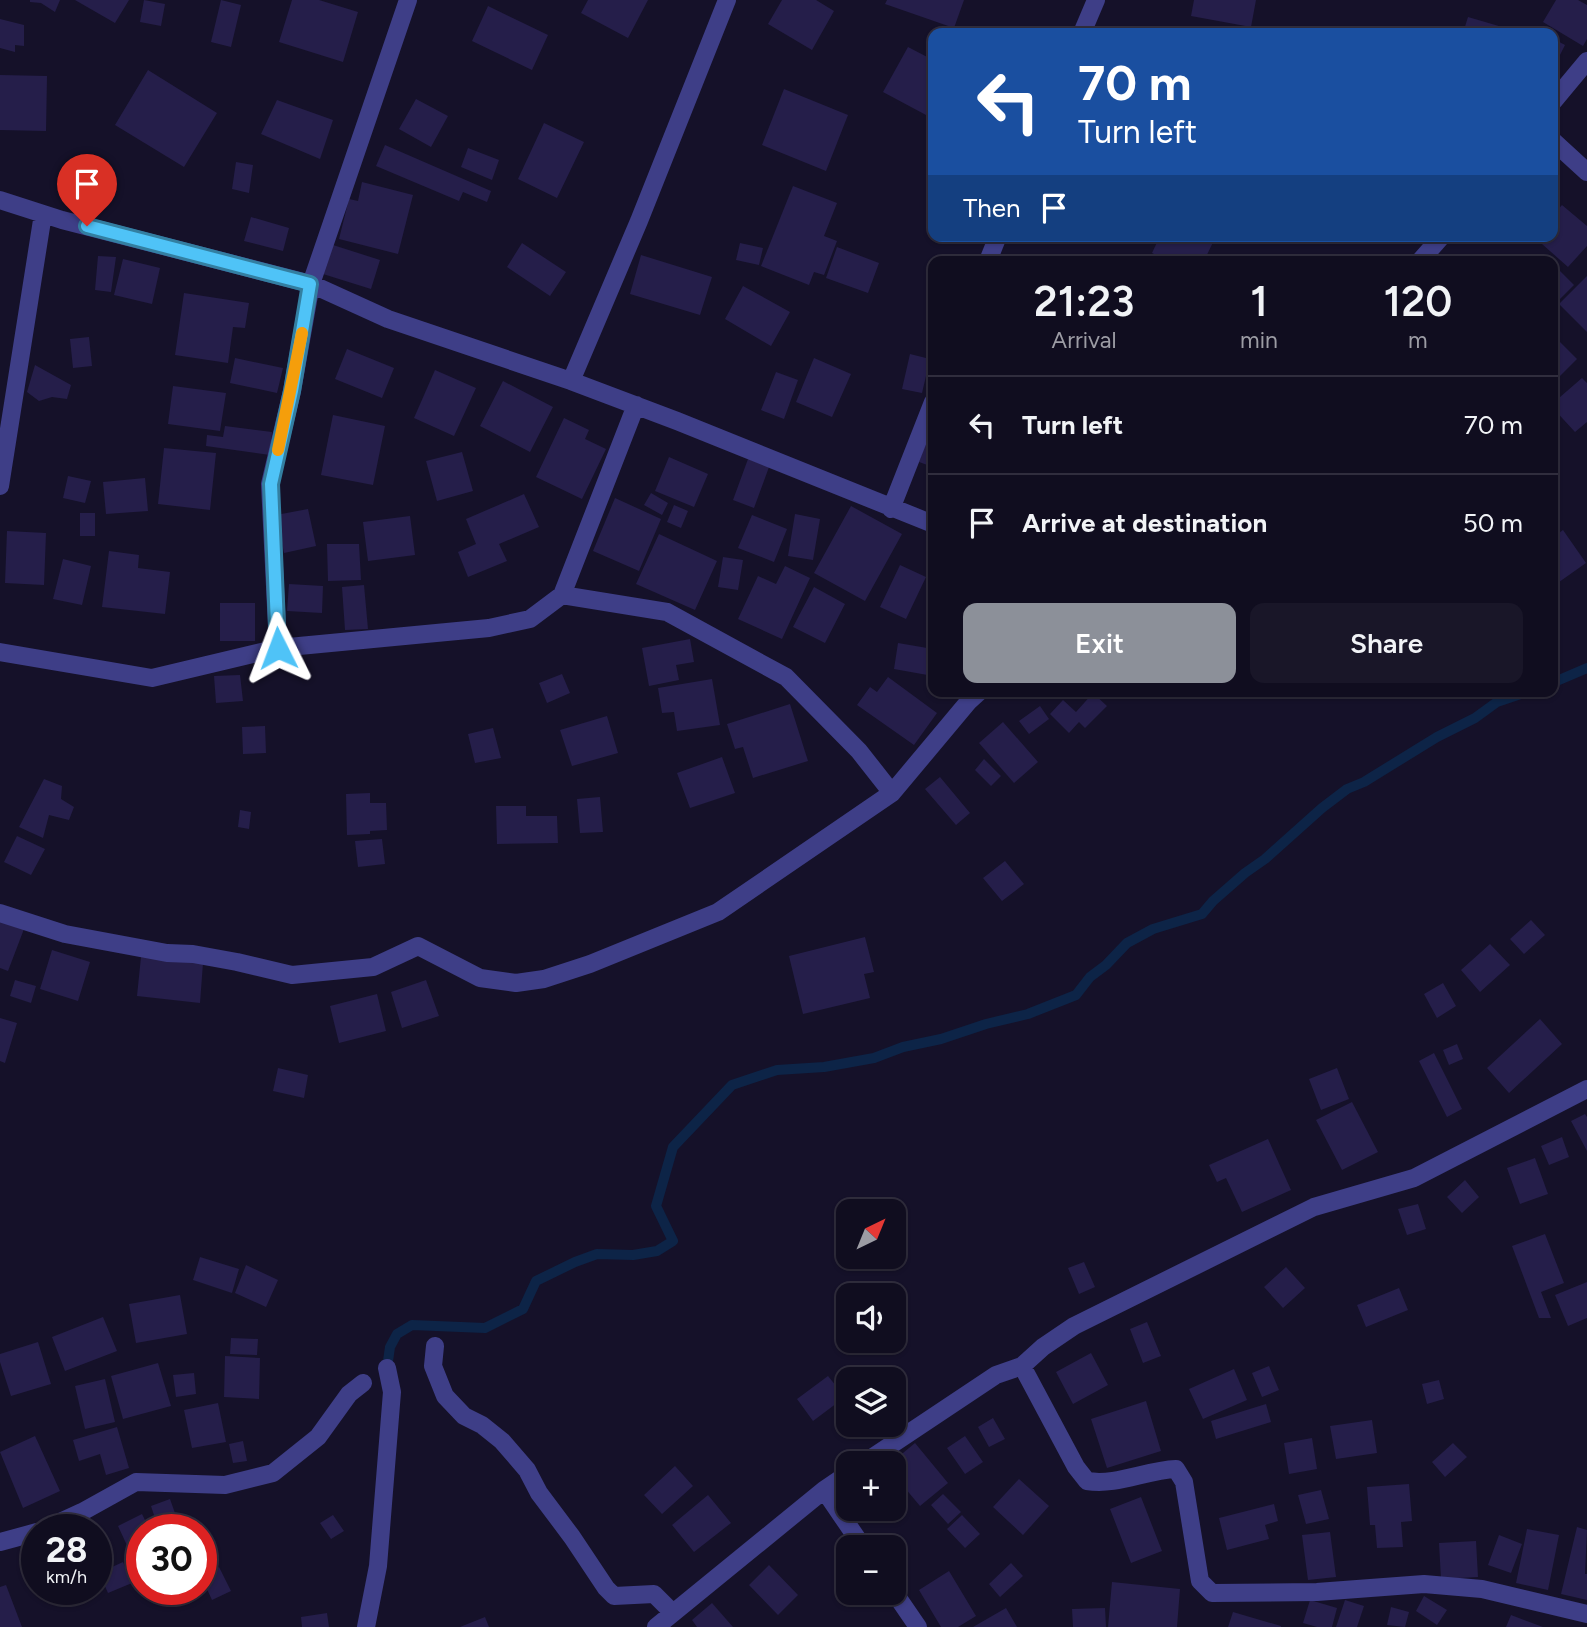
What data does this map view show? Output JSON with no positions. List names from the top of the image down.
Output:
{
  "north": "top right",
  "page": {
    "turn": ["70 m", "Turn left"],
    "then": "Then",
    "eta": [
      "21:23",
      "Arrival",
      "1",
      "min",
      "120",
      "m"
    ],
    "list": [
      {
        "name": "Turn left",
        "value": "70 m"
      },
      {
        "name": "Arrive at destination",
        "value": "50 m"
      }
    ],
    "buttons": ["Exit", "Share"],
    "map_buttons": ["+", "−"],
    "speed": "28 km/h",
    "limit": "30"
  }
}
